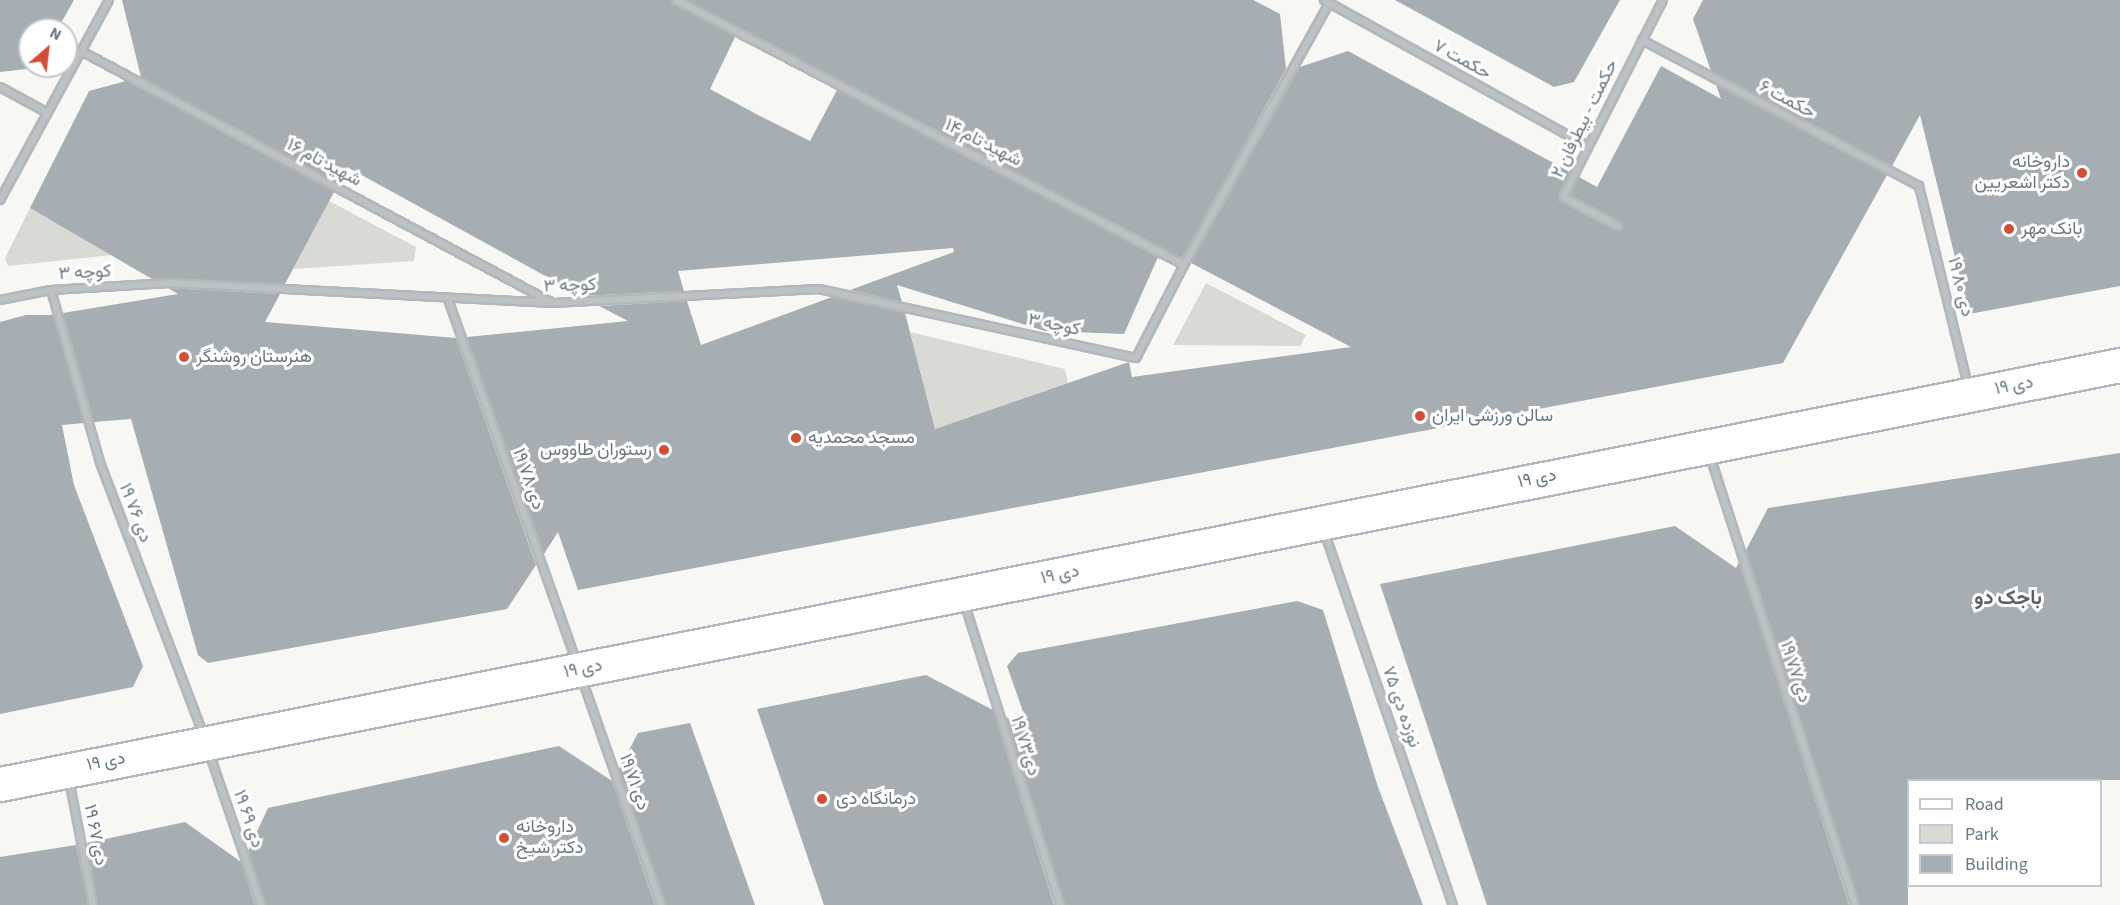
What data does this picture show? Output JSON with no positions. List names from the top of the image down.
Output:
{
  "streets": {
    "main road": ["۱۹ دی"],
    "street": [
      "حکمت ۷",
      "حکمت ۶",
      "حکمت - بیطرفان ۲",
      "شهید تام ۱۴",
      "شهید تام ۱۶",
      "کوچه ۳",
      "۱۹ دی ۸۰",
      "۱۹ دی ۷۸",
      "۱۹ دی ۷۶",
      "۱۹ دی ۷۷",
      "نوزده دی ۷۵",
      "۱۹ دی۷۳",
      "۱۹ دی ۷۱",
      "۱۹ دی ۶۹",
      "۱۹ دی ۶۷"
    ]
  },
  "crossings": [
    ["حکمت ۷", "حکمت - بیطرفان ۲"],
    ["حکمت ۶", "حکمت - بیطرفان ۲"],
    ["حکمت ۶", "۱۹ دی ۸۰"],
    ["شهید تام ۱۴", "کوچه ۳"],
    ["شهید تام ۱۶", "کوچه ۳"],
    ["کوچه ۳", "۱۹ دی ۷۸"],
    ["کوچه ۳", "۱۹ دی ۷۶"],
    ["۱۹ دی ۸۰", "۱۹ دی"],
    ["۱۹ دی", "۱۹ دی ۷۸"],
    ["۱۹ دی", "۱۹ دی ۷۶"],
    ["۱۹ دی", "۱۹ دی ۷۷"],
    ["۱۹ دی", "نوزده دی ۷۵"],
    ["۱۹ دی", "۱۹ دی۷۳"],
    ["۱۹ دی", "۱۹ دی ۷۱"],
    ["۱۹ دی", "۱۹ دی ۶۹"],
    ["۱۹ دی", "۱۹ دی ۶۷"],
    ["۱۹ دی ۷۸", "۱۹ دی ۷۱"],
    ["۱۹ دی ۷۶", "۱۹ دی ۶۹"]
  ],
  "districts": ["باجک دو"],
  "places": [
    "داروخانه دکتر اشعریین",
    "بانک مهر",
    "هنرستان روشنگر",
    "سالن ورزشی ایران",
    "مسجد محمدیه",
    "رستوران طاووس",
    "درمانگاه دی",
    "داروخانه دکتر شیخ"
  ],
  "legend": ["Road", "Park", "Building"],
  "north": "top right"
}
